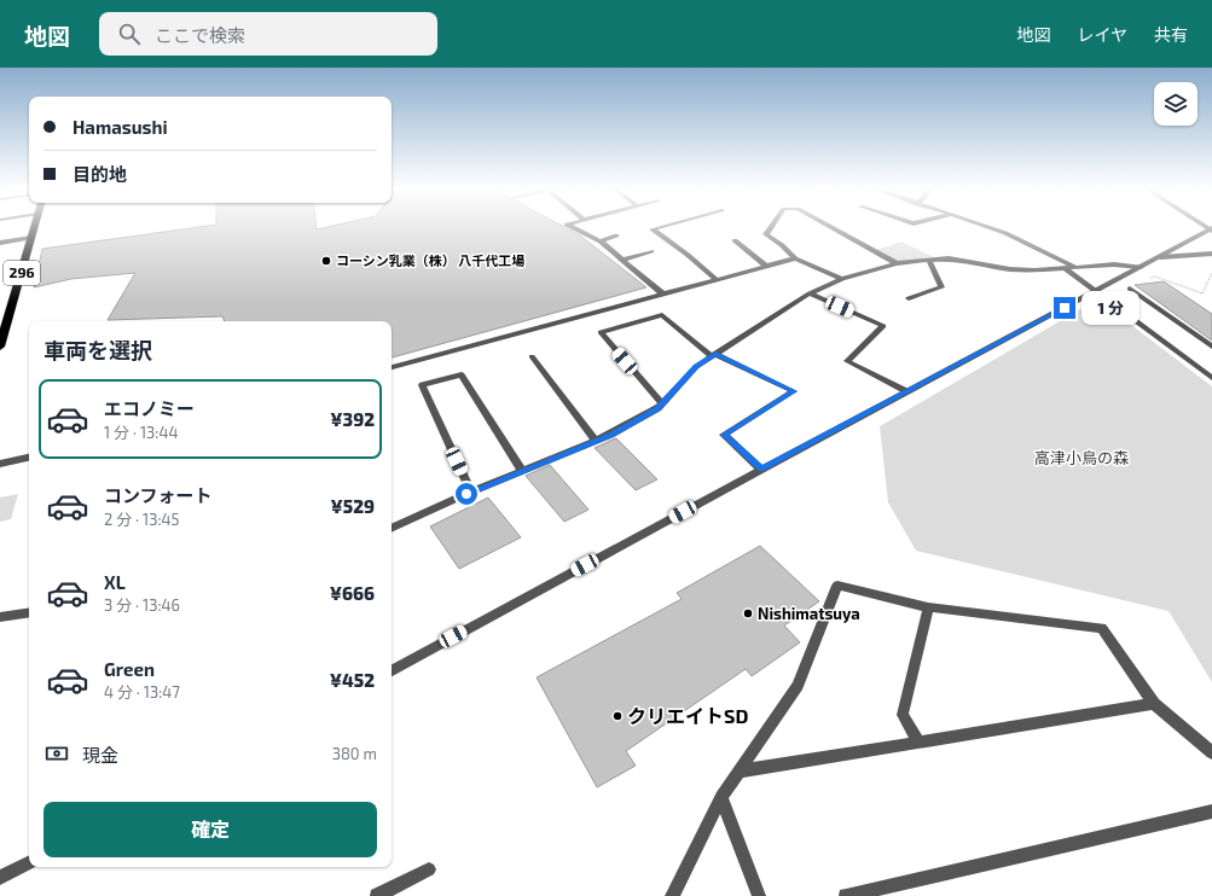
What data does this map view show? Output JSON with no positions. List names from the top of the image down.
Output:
{
  "streets": {
    "highway": ["296"]
  },
  "parks": ["高津小鳥の森"],
  "places": ["コーシン乳業（株） 八千代工場", "Nishimatsuya", "クリエイトSD"],
  "page": {
    "header": "地図",
    "search": "ここで検索",
    "nav": ["地図", "レイヤ", "共有"],
    "banner": ["Hamasushi", "目的地"],
    "bubble": "1 分",
    "heading": "車両を選択",
    "list": [
      {
        "name": "エコノミー",
        "note": "1 分 · 13:44",
        "value": "¥392"
      },
      {
        "name": "コンフォート",
        "note": "2 分 · 13:45",
        "value": "¥529"
      },
      {
        "name": "XL",
        "note": "3 分 · 13:46",
        "value": "¥666"
      },
      {
        "name": "Green",
        "note": "4 分 · 13:47",
        "value": "¥452"
      }
    ],
    "pay": ["現金", "380 m"],
    "buttons": "確定"
  }
}
